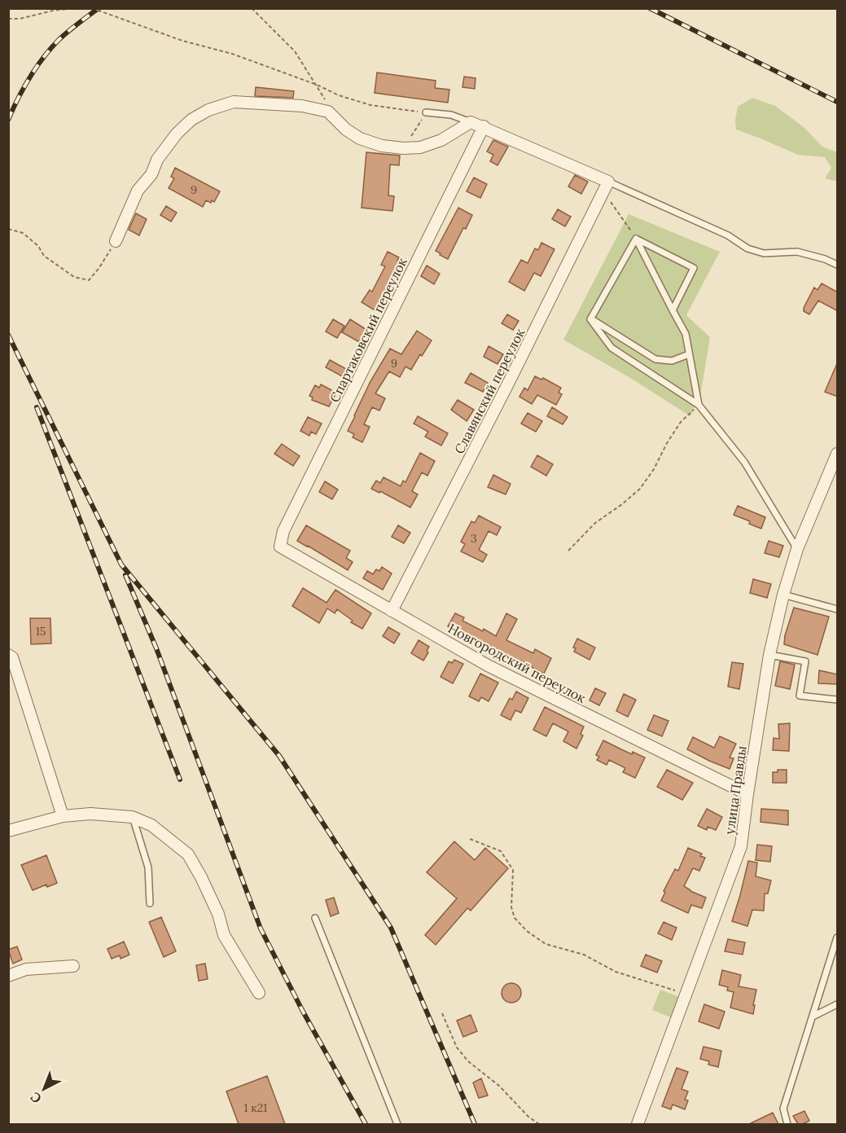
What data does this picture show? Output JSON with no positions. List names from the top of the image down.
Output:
{
  "streets": {
    "street": [
      "Спартаковский переулок",
      "Славянский переулок",
      "Новгородский переулок",
      "улица Правды"
    ]
  },
  "crossings": [
    ["Спартаковский переулок", "Новгородский переулок"],
    ["Славянский переулок", "Новгородский переулок"],
    ["Новгородский переулок", "улица Правды"]
  ],
  "house_numbers": [
    "9",
    "9",
    "3",
    "15",
    "1 к21"
  ],
  "north": "bottom left"
}
